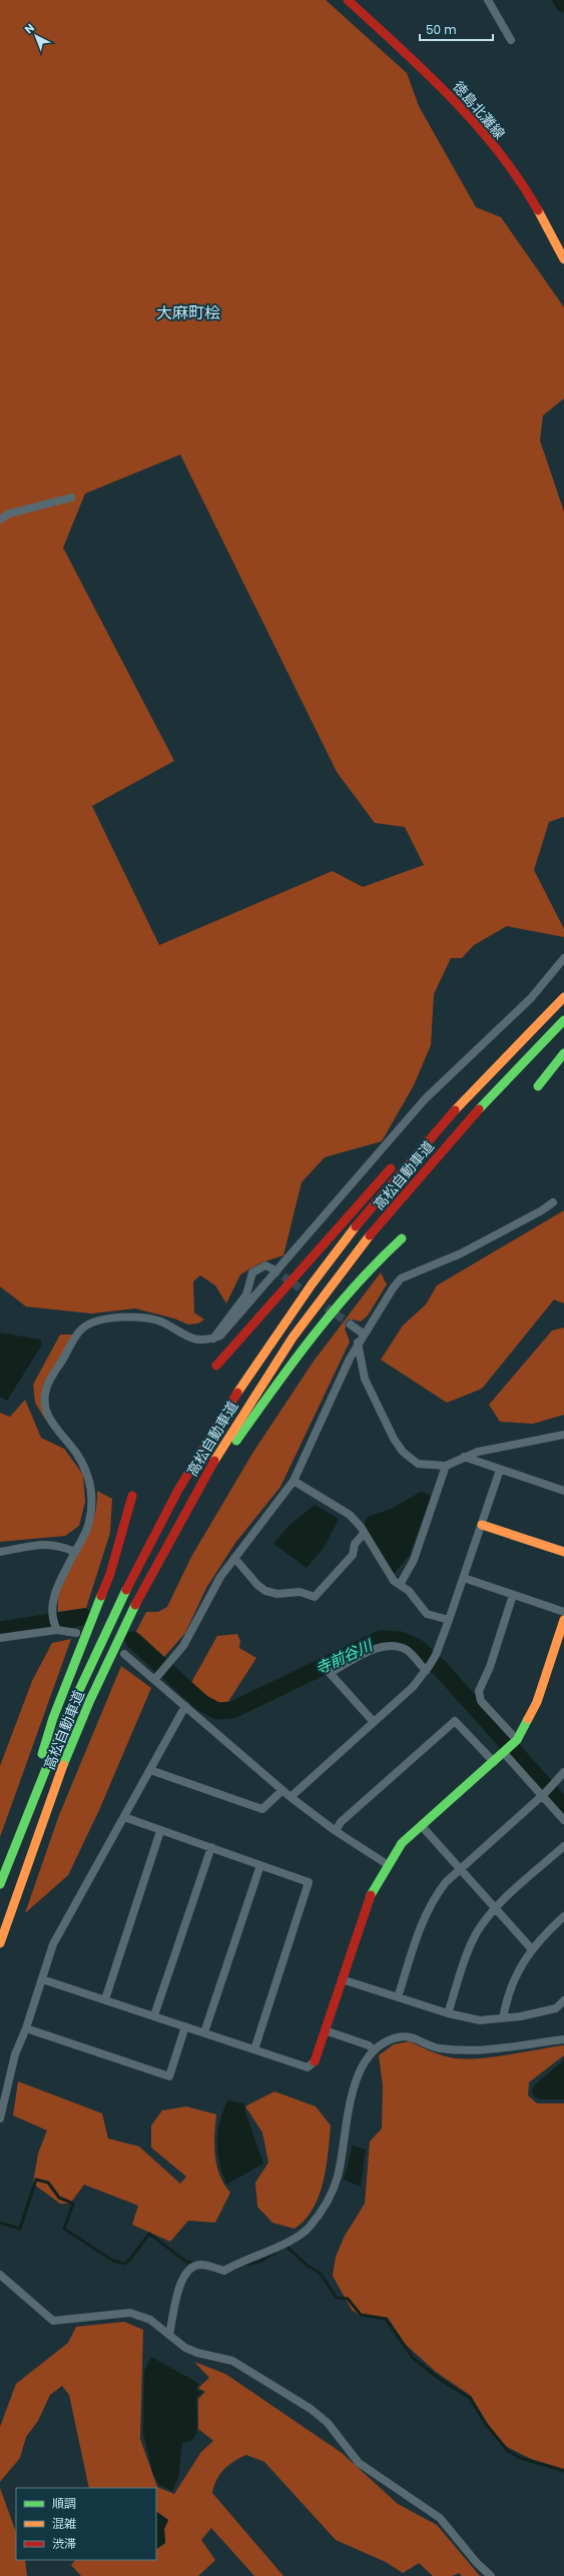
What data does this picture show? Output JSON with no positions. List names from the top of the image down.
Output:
{
  "streets": {
    "main road": ["徳島北灘線", "高松自動車道"]
  },
  "districts": ["大麻町桧"],
  "water": ["寺前谷川"],
  "legend": ["順調", "混雑", "渋滞"],
  "scale_bar": "50 m",
  "north": "top left"
}
